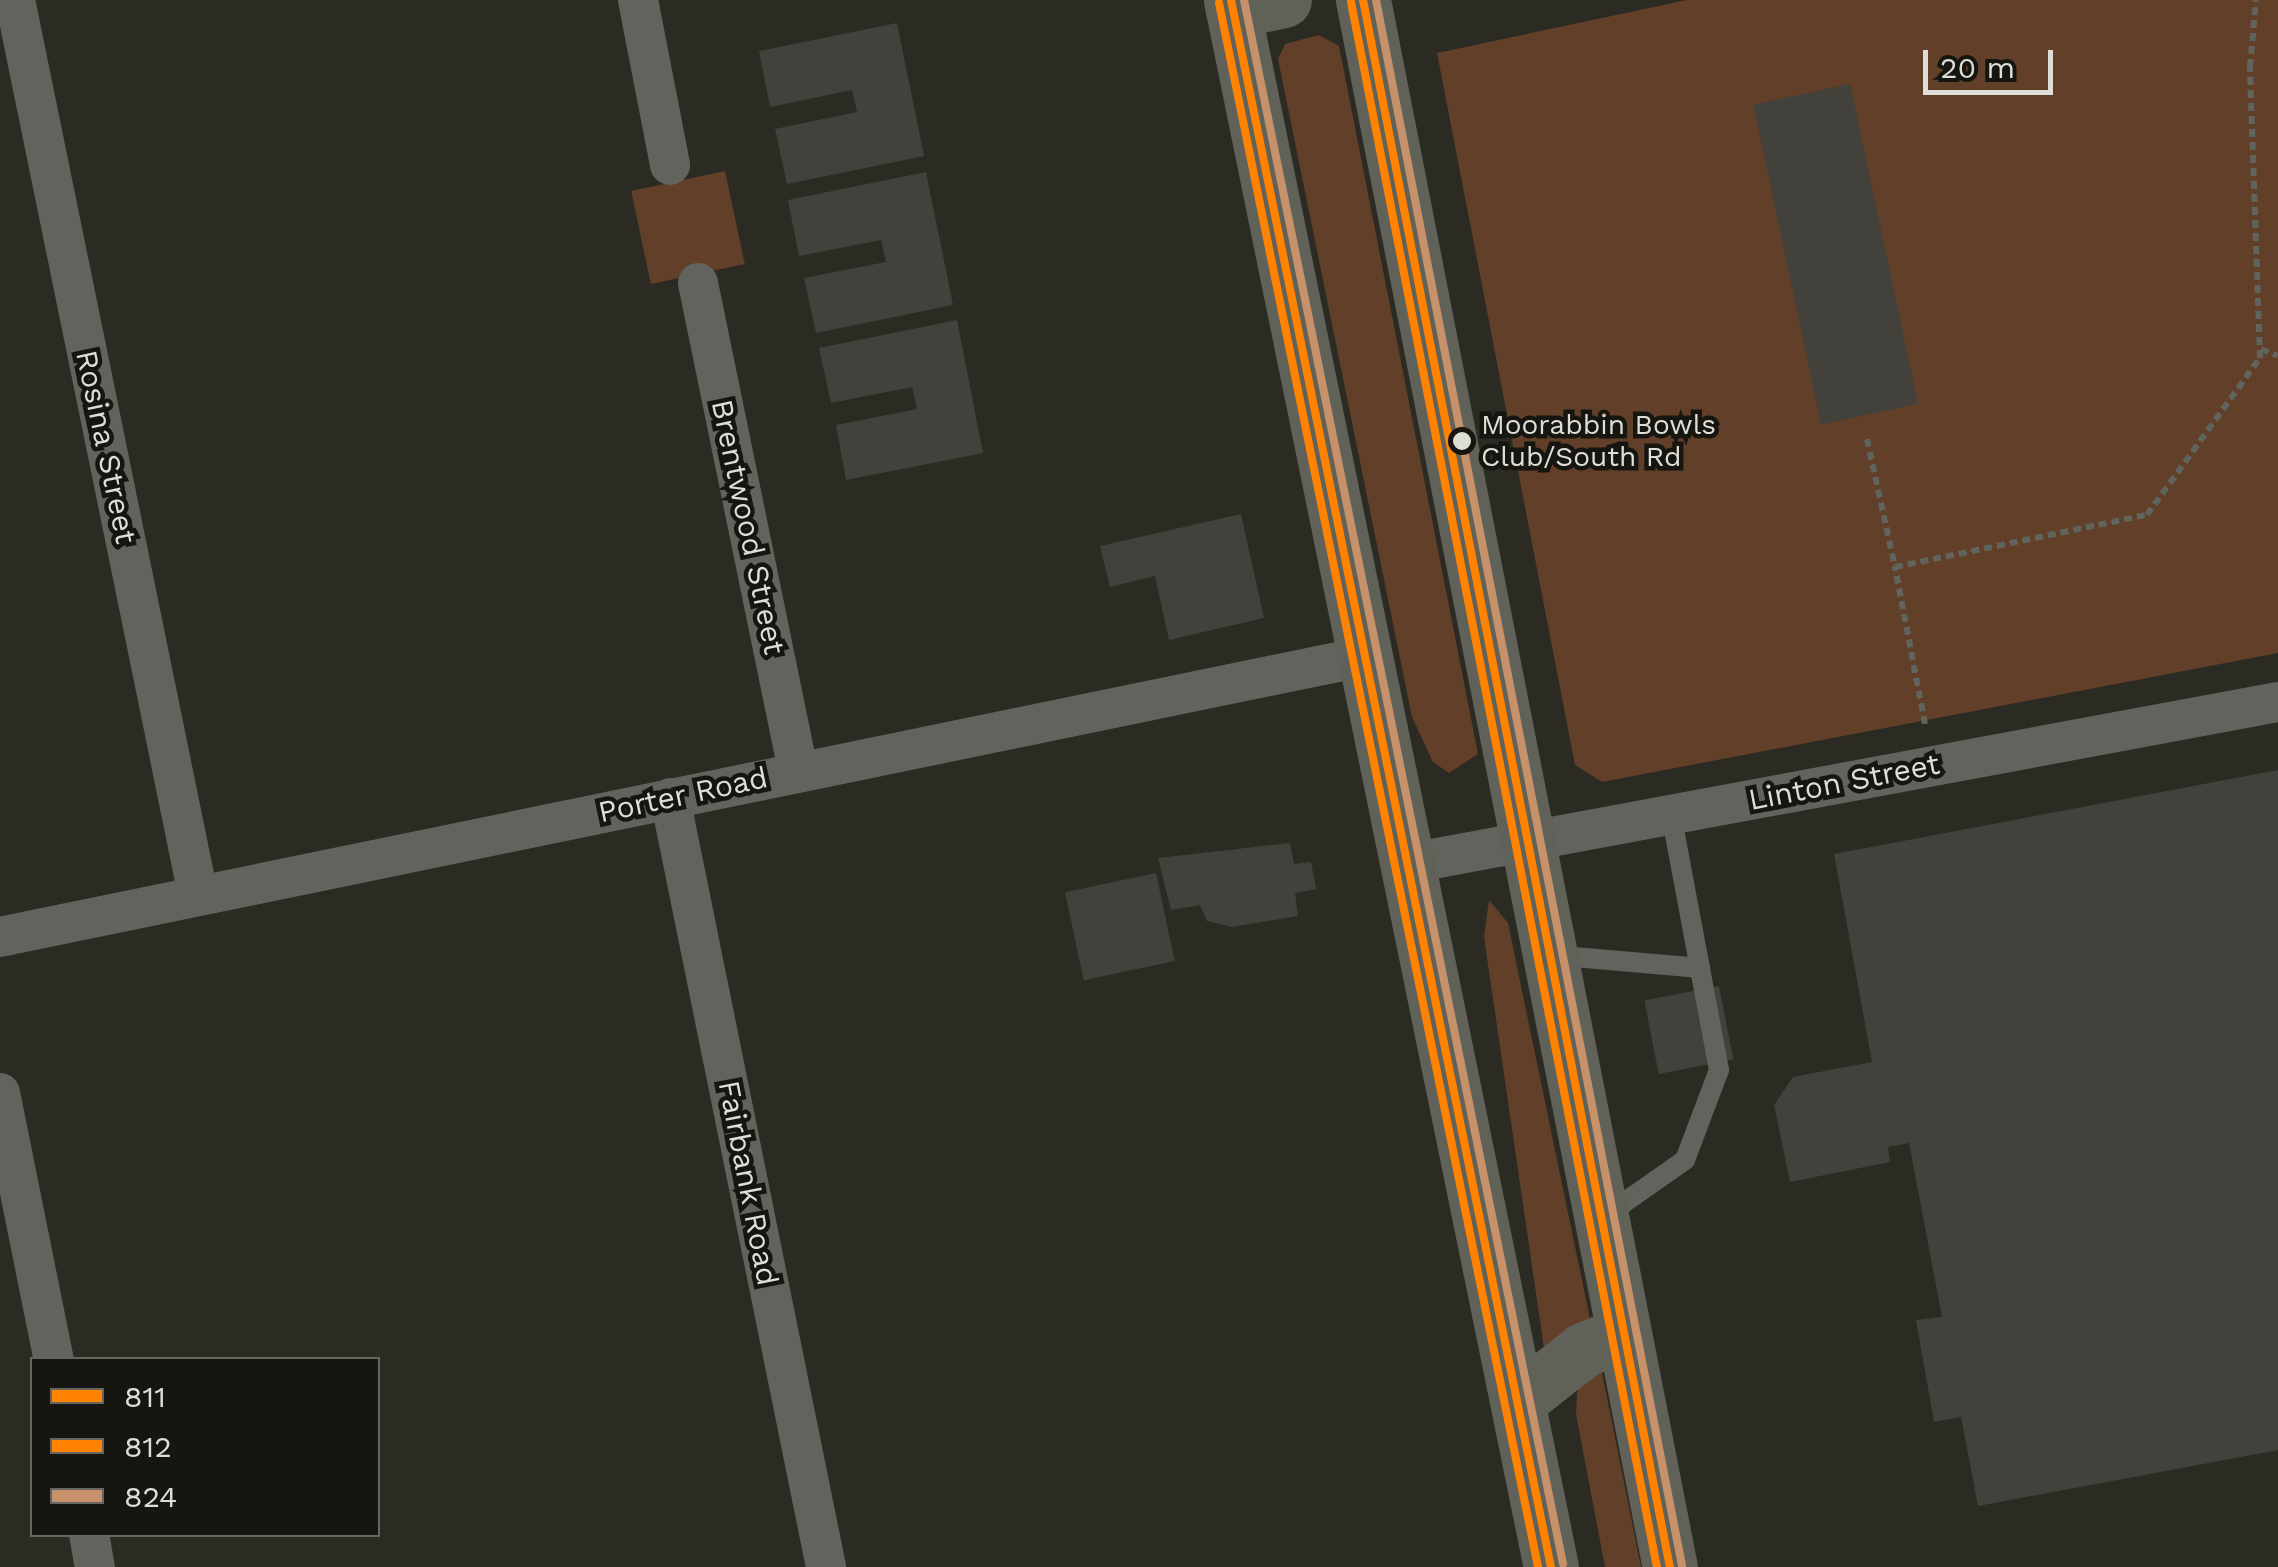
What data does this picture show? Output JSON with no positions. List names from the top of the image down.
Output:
{
  "streets": {
    "street": [
      "Rosina Street",
      "Brentwood Street",
      "Linton Street",
      "Porter Road",
      "Fairbank Road"
    ]
  },
  "crossings": [
    ["Rosina Street", "Porter Road"],
    ["Brentwood Street", "Porter Road"],
    ["Porter Road", "Fairbank Road"]
  ],
  "places": ["Moorabbin Bowls Club/South Rd"],
  "lines": ["transit line 811", "transit line 824", "transit line 812"],
  "legend": ["811", "812", "824"],
  "scale_bar": "20 m"
}
